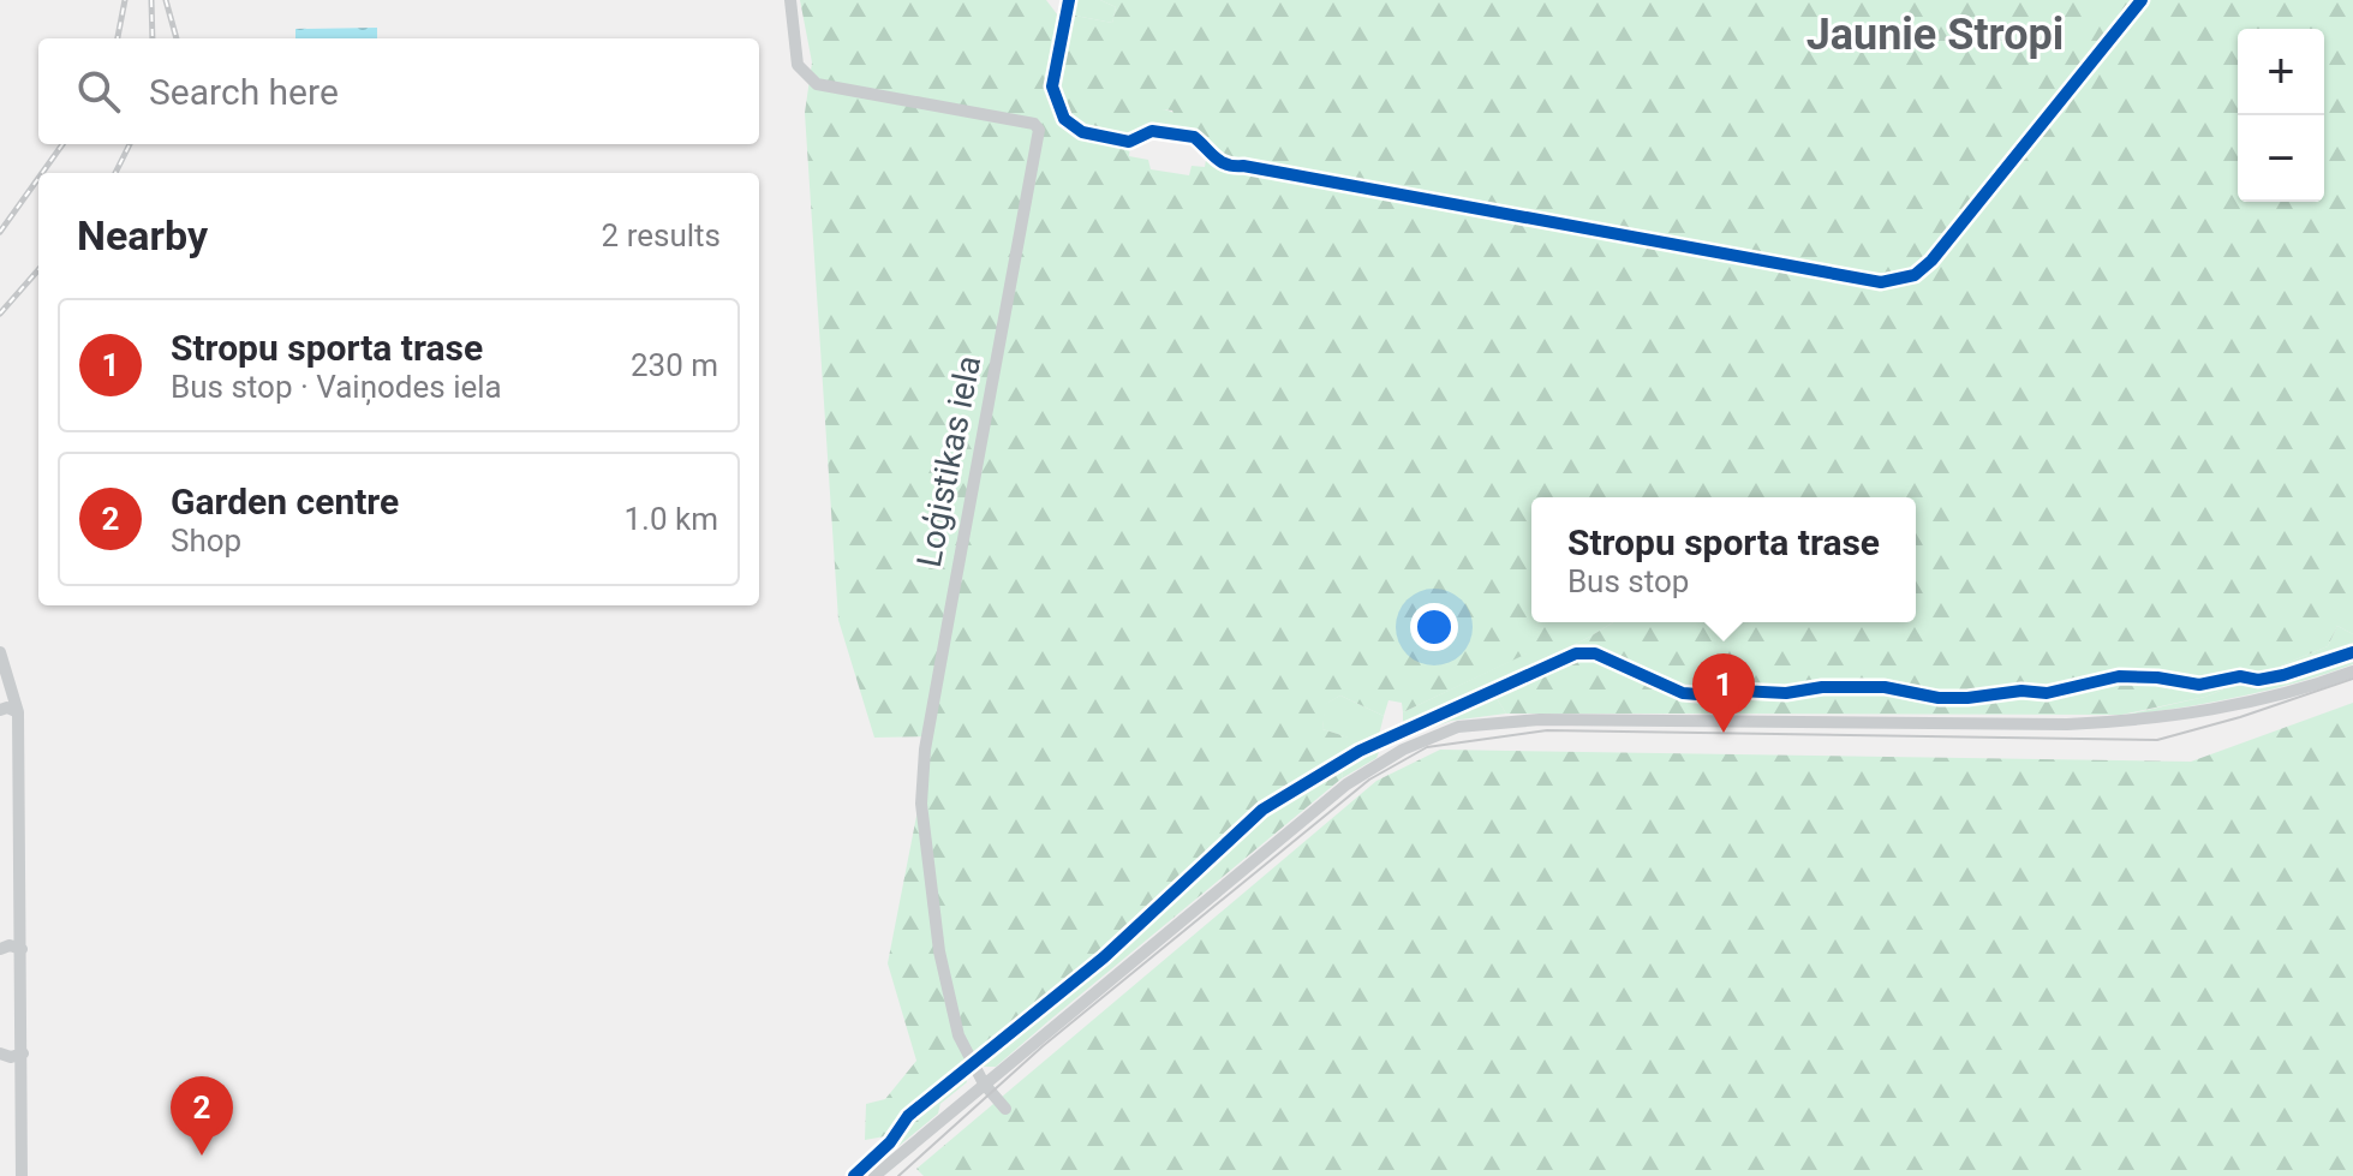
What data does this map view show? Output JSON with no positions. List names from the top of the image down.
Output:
{
  "streets": {
    "street": ["Loģistikas iela"]
  },
  "districts": ["Jaunie Stropi"],
  "page": {
    "map_buttons": ["+", "−"],
    "search": "Search here",
    "heading": ["Nearby", "2 results"],
    "list": [
      {
        "mark": "1",
        "name": "Stropu sporta trase",
        "note": "Bus stop · Vaiņodes iela",
        "value": "230 m"
      },
      {
        "mark": "2",
        "name": "Garden centre",
        "note": "Shop",
        "value": "1.0 km"
      }
    ],
    "popup": ["Stropu sporta trase", "Bus stop"],
    "pins": ["1", "2"]
  }
}
